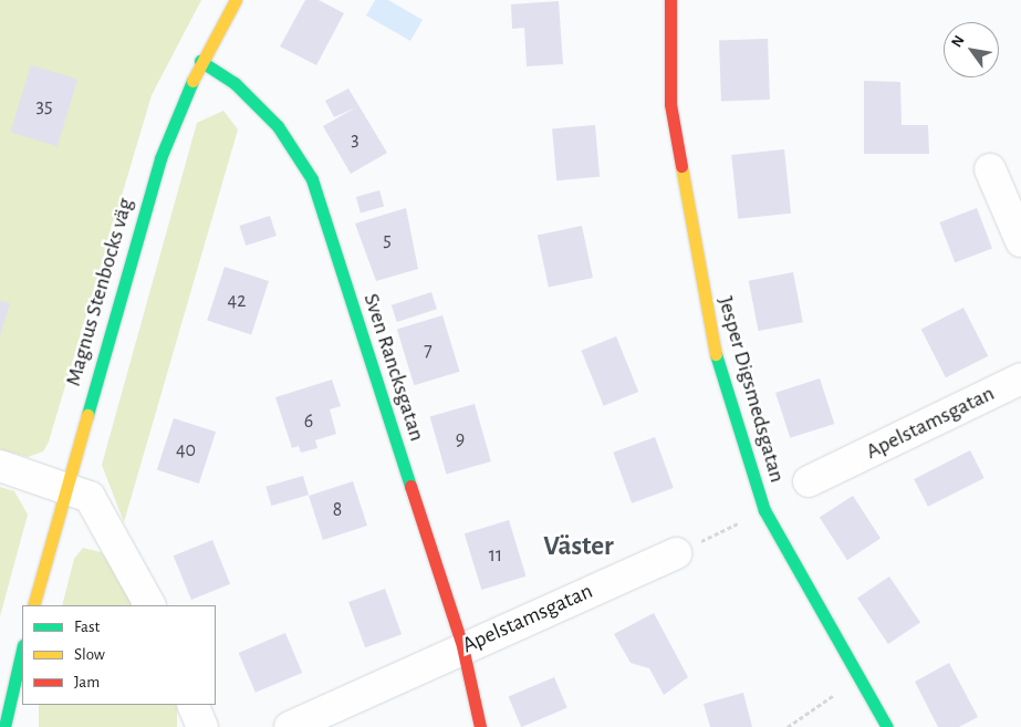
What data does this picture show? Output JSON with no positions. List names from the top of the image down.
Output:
{
  "streets": {
    "street": [
      "Magnus Stenbocks väg",
      "Sven Rancksgatan",
      "Jesper Digsmedsgatan",
      "Apelstamsgatan"
    ]
  },
  "crossings": [
    ["Magnus Stenbocks väg", "Sven Rancksgatan"],
    ["Sven Rancksgatan", "Apelstamsgatan"]
  ],
  "districts": ["Väster"],
  "house_numbers": [
    "35",
    "3",
    "5",
    "42",
    "7",
    "6",
    "9",
    "40",
    "8",
    "11"
  ],
  "legend": ["Fast", "Slow", "Jam"],
  "north": "top left"
}
